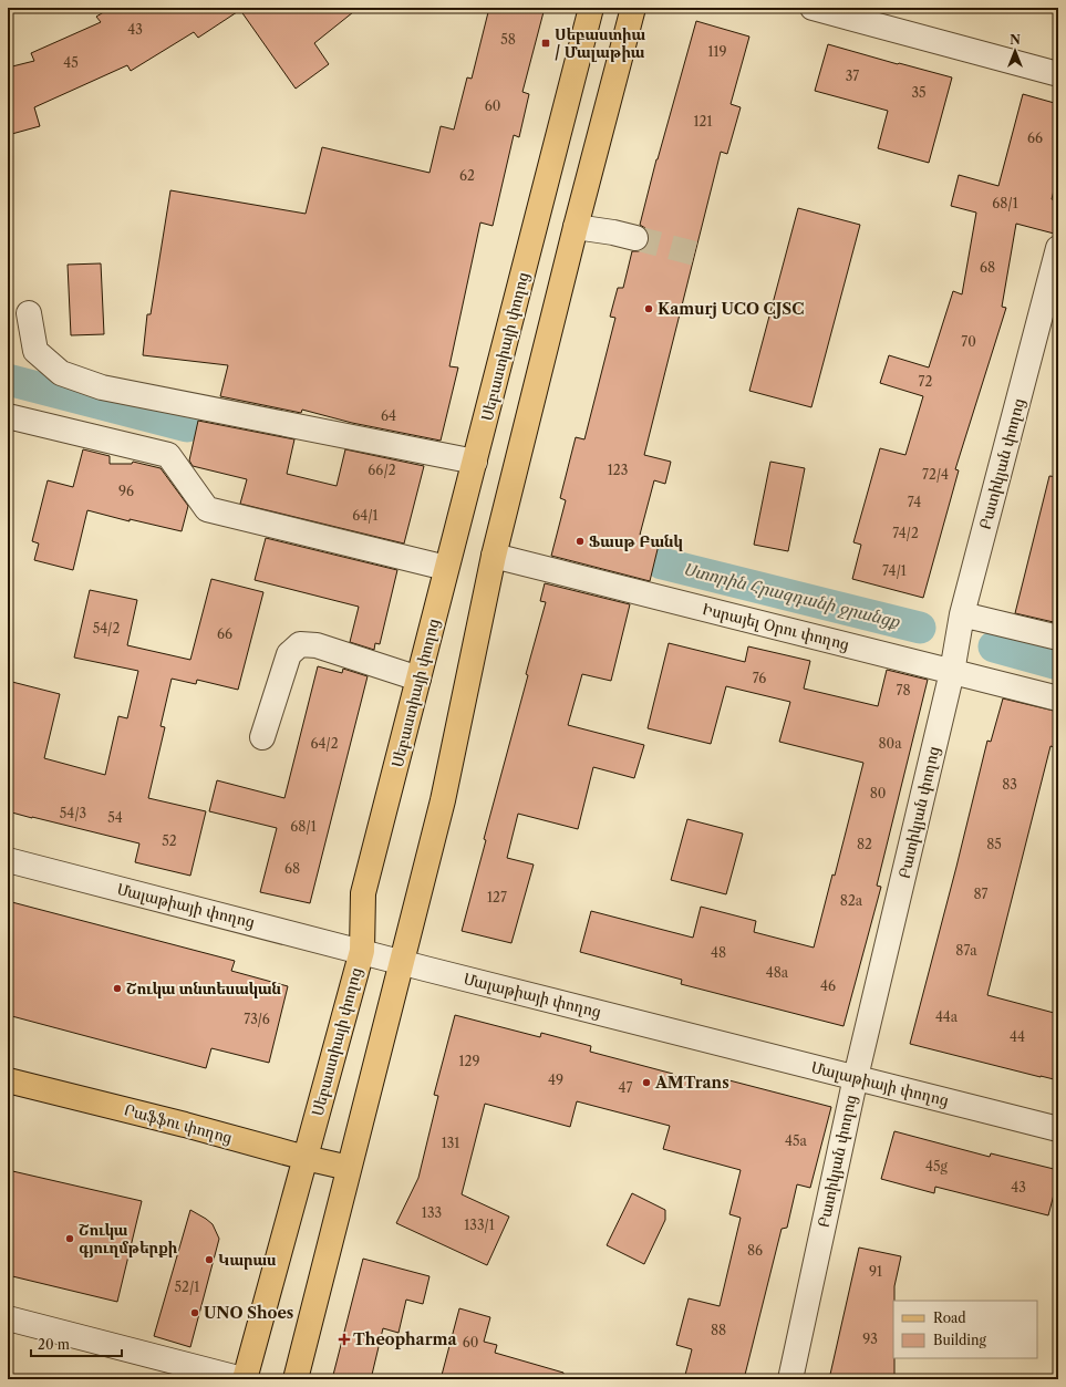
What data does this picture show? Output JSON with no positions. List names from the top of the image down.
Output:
{
  "streets": {
    "main road": ["Սեբաստիայի փողոց", "Րաֆֆու փողոց"],
    "street": ["Բատիկյան փողոց", "Իսրայել Օրու փողոց", "Մալաթիայի փողոց"]
  },
  "crossings": [
    ["Սեբաստիայի փողոց", "Մալաթիայի փողոց"],
    ["Սեբաստիայի փողոց", "Րաֆֆու փողոց"],
    ["Բատիկյան փողոց", "Իսրայել Օրու փողոց"],
    ["Բատիկյան փողոց", "Մալաթիայի փողոց"]
  ],
  "water": ["Ստորին Հրազդանի ջրանցք"],
  "places": {
    "transit": ["Սեբաստիա / Մալաթիա"],
    "other": [
      "Kamurj UCO CJSC",
      "Ֆասթ Բանկ",
      "Շուկա տնտեսական",
      "AMTrans",
      "Շուկա գյուղմթերքի",
      "Կարաս",
      "UNO Shoes"
    ],
    "health": ["Theopharma"]
  },
  "house_numbers": [
    "43",
    "58",
    "119",
    "45",
    "37",
    "35",
    "60",
    "121",
    "66",
    "62",
    "68/1",
    "68",
    "70",
    "72",
    "64",
    "66/2",
    "123",
    "72/4",
    "96",
    "74",
    "64/1",
    "74/2",
    "74/1",
    "54/2",
    "66",
    "76",
    "78",
    "64/2",
    "80a",
    "83",
    "80",
    "54/3",
    "54",
    "68/1",
    "52",
    "82",
    "85",
    "68",
    "87",
    "127",
    "82a",
    "87a",
    "48",
    "48a",
    "46",
    "44a",
    "73/6",
    "44",
    "129",
    "49",
    "47",
    "45a",
    "131",
    "45g",
    "43",
    "133",
    "133/1",
    "86",
    "91",
    "52/1",
    "88",
    "93",
    "60"
  ],
  "legend": ["Road", "Building"],
  "scale_bar": "20 m",
  "north": "top"
}
